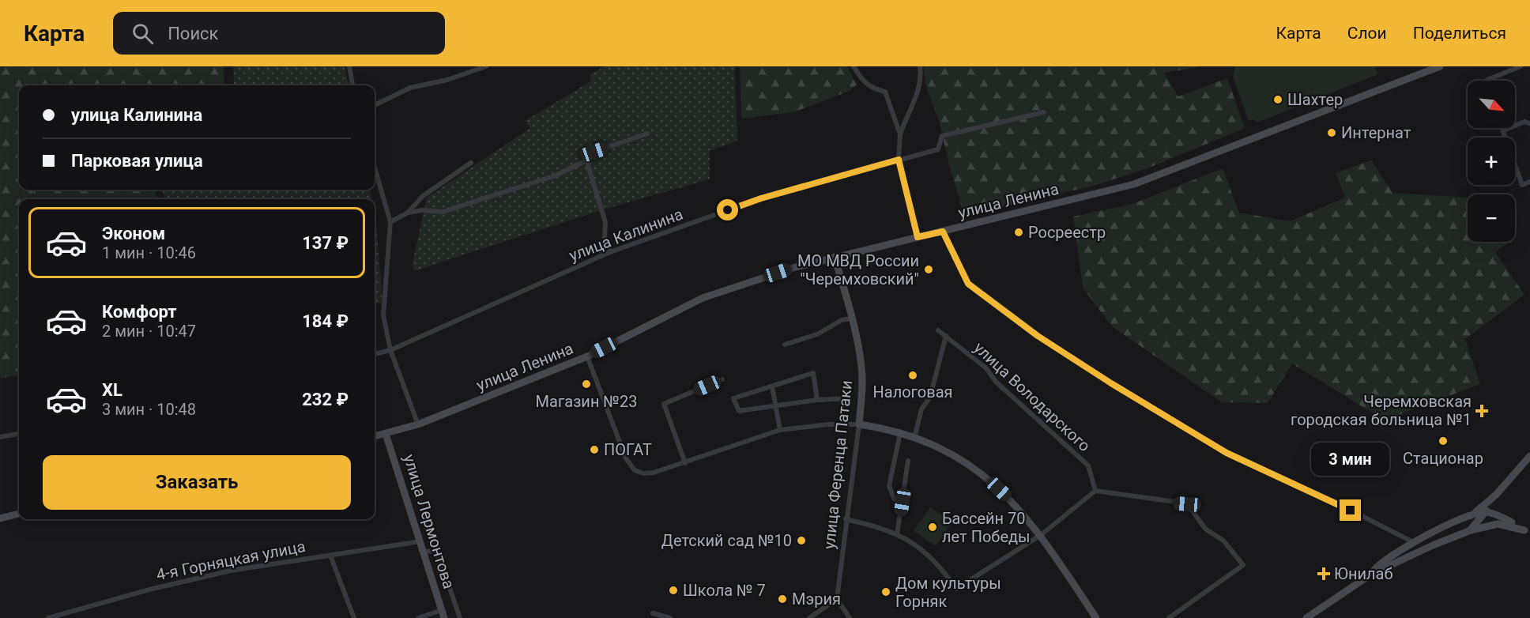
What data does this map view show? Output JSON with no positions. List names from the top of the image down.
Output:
{
  "streets": {
    "main road": ["улица Ленина", "улица Ференца Патаки", "улица Лермонтова"],
    "street": ["улица Калинина", "улица Володарского", "4-я Горняцкая улица"]
  },
  "crossings": [
    ["улица Ленина", "улица Ференца Патаки"],
    ["улица Ленина", "улица Лермонтова"],
    ["улица Лермонтова", "4-я Горняцкая улица"]
  ],
  "places": {
    "other": [
      "Шахтер",
      "Интернат",
      "Росреестр",
      "МО МВД России \"Черемховский\"",
      "Налоговая",
      "Магазин №23",
      "Стационар",
      "ПОГАТ",
      "Бассейн 70 лет Победы",
      "Детский сад №10",
      "Школа № 7",
      "Дом культуры Горняк",
      "Мэрия"
    ],
    "health": ["Черемховская городская больница №1", "Юнилаб"]
  },
  "north": "bottom right",
  "page": {
    "header": "Карта",
    "search": "Поиск",
    "nav": ["Карта", "Слои", "Поделиться"],
    "map_buttons": ["+", "−"],
    "banner": ["улица Калинина", "Парковая улица"],
    "list": [
      {
        "name": "Эконом",
        "note": "1 мин · 10:46",
        "value": "137 ₽"
      },
      {
        "name": "Комфорт",
        "note": "2 мин · 10:47",
        "value": "184 ₽"
      },
      {
        "name": "XL",
        "note": "3 мин · 10:48",
        "value": "232 ₽"
      }
    ],
    "bubble": "3 мин",
    "buttons": "Заказать"
  }
}
